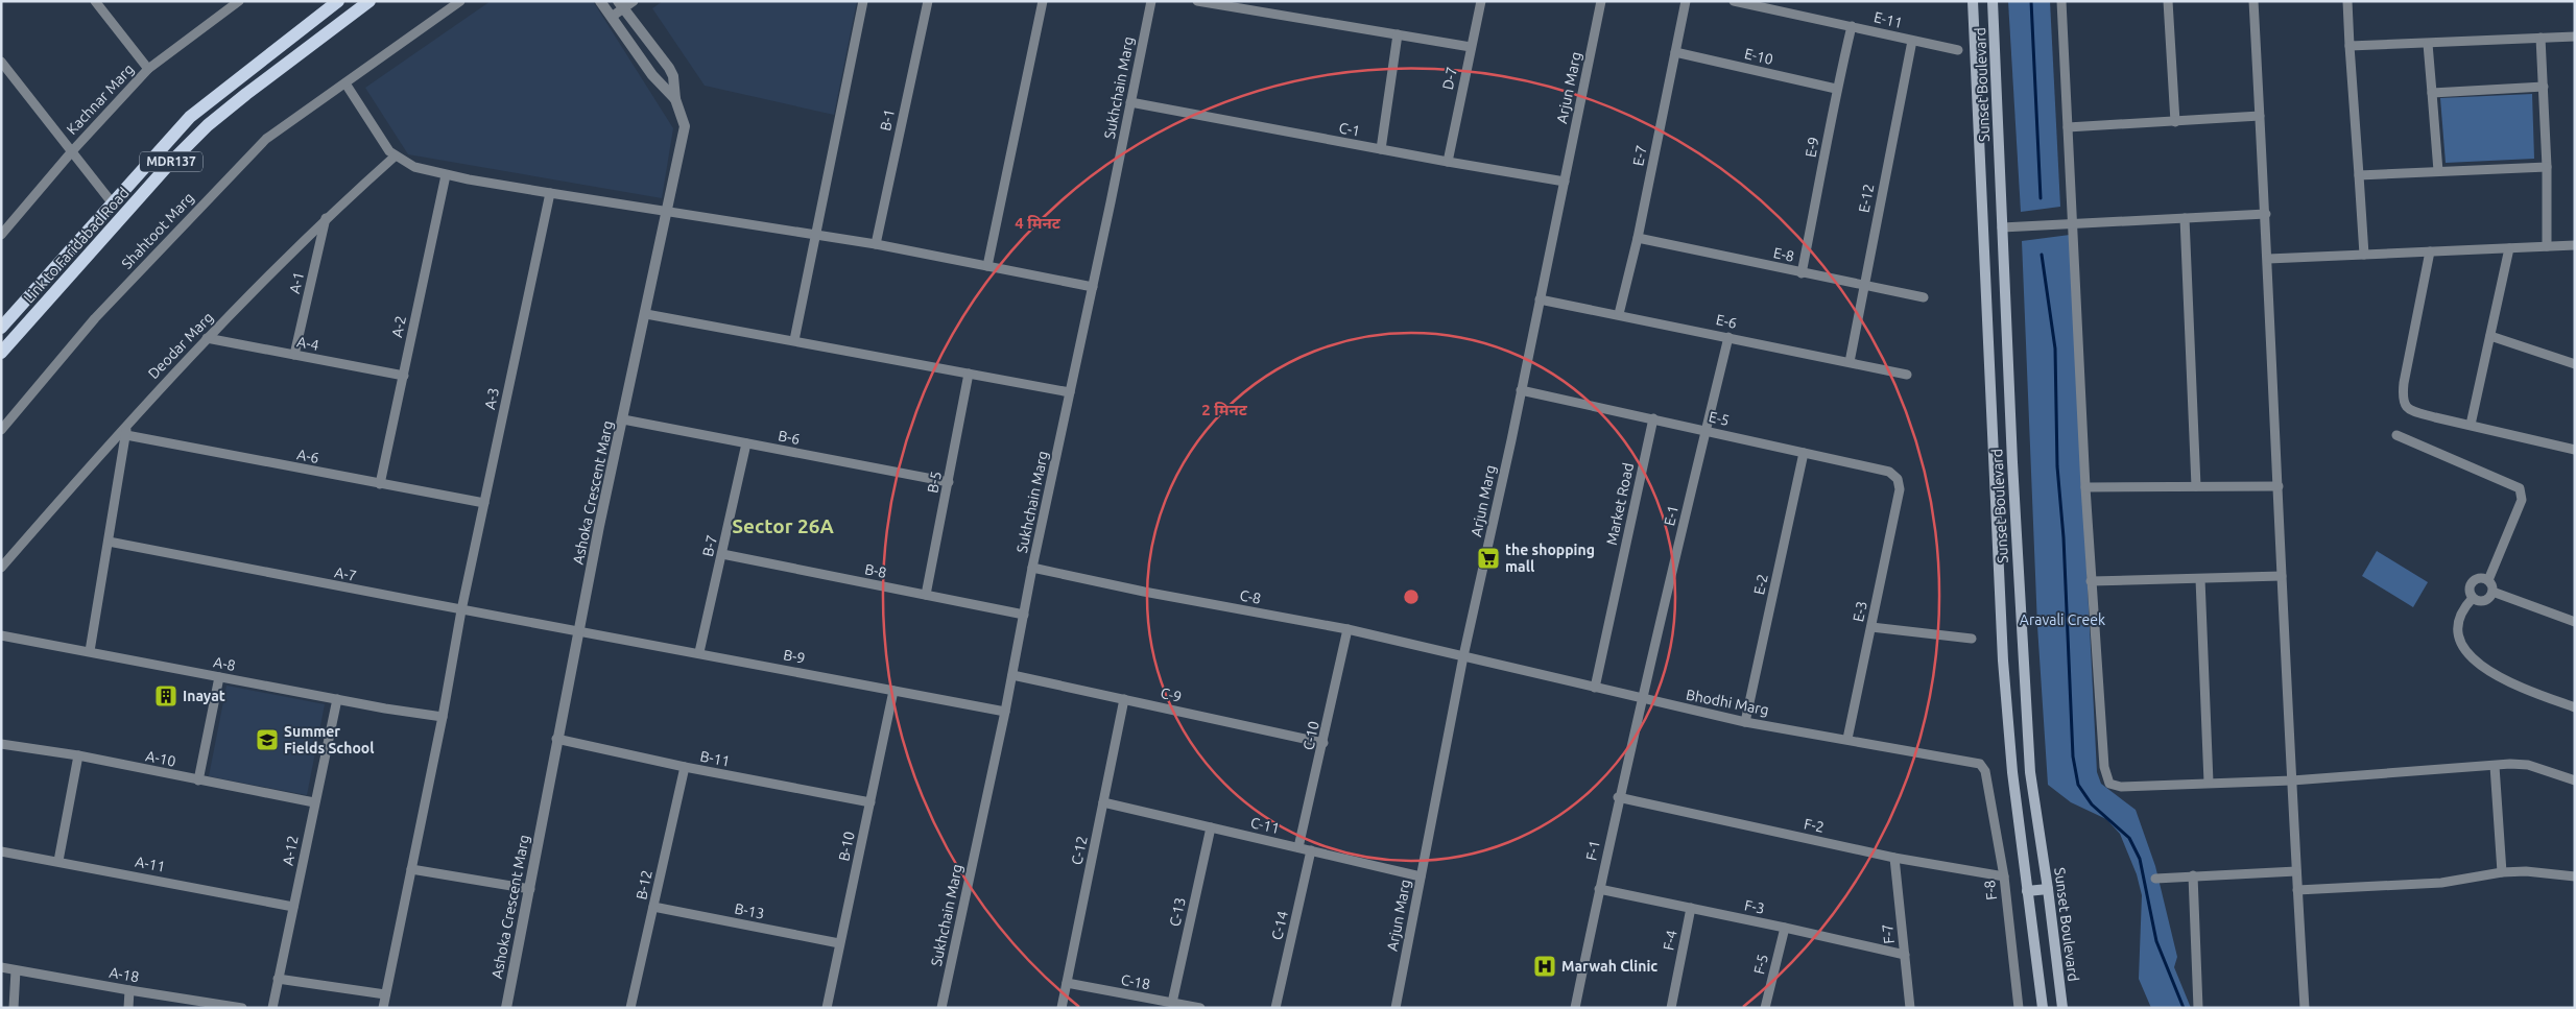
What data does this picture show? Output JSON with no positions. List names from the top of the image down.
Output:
{
  "streets": {
    "main road": ["Sunset Boulevard", "MDR137", "Link to Faridabad Road"],
    "street": [
      "E-11",
      "E-10",
      "D-7",
      "Sukhchain Marg",
      "Arjun Marg",
      "Kachnar Marg",
      "B-1",
      "C-1",
      "E-9",
      "E-7",
      "E-12",
      "Shahtoot Marg",
      "E-8",
      "A-1",
      "E-6",
      "A-2",
      "A-4",
      "Deodar Marg",
      "A-3",
      "E-5",
      "B-6",
      "A-6",
      "B-5",
      "Ashoka Crescent Marg",
      "Market Road",
      "E-1",
      "B-7",
      "B-8",
      "A-7",
      "E-2",
      "C-8",
      "E-3",
      "B-9",
      "A-8",
      "C-9",
      "Bhodhi Marg",
      "C-10",
      "A-10",
      "B-11",
      "C-11",
      "F-2",
      "B-10",
      "A-12",
      "C-12",
      "F-1",
      "A-11",
      "B-12",
      "F-8",
      "F-3",
      "B-13",
      "C-13",
      "C-14",
      "F-7",
      "F-4",
      "F-5",
      "A-18",
      "C-18"
    ]
  },
  "crossings": [
    ["E-11", "E-9"],
    ["E-11", "E-12"],
    ["E-10", "E-9"],
    ["E-10", "E-7"],
    ["D-7", "C-1"],
    ["Sukhchain Marg", "C-1"],
    ["Sukhchain Marg", "B-8"],
    ["Sukhchain Marg", "C-8"],
    ["Sukhchain Marg", "B-9"],
    ["Sukhchain Marg", "C-9"],
    ["Arjun Marg", "C-1"],
    ["Arjun Marg", "E-6"],
    ["Arjun Marg", "E-5"],
    ["Arjun Marg", "C-8"],
    ["Arjun Marg", "Bhodhi Marg"],
    ["Arjun Marg", "C-11"],
    ["E-9", "E-8"],
    ["E-7", "E-8"],
    ["E-7", "E-6"],
    ["E-12", "E-8"],
    ["E-12", "E-6"],
    ["A-1", "A-4"],
    ["A-1", "Deodar Marg"],
    ["E-6", "E-1"],
    ["A-2", "A-4"],
    ["A-2", "A-6"],
    ["A-4", "Deodar Marg"],
    ["A-3", "A-6"],
    ["A-3", "A-7"],
    ["A-3", "A-8"],
    ["E-5", "Market Road"],
    ["E-5", "E-1"],
    ["E-5", "E-2"],
    ["E-5", "E-3"],
    ["B-6", "B-5"],
    ["B-6", "Ashoka Crescent Marg"],
    ["B-6", "B-7"],
    ["B-5", "B-8"],
    ["Ashoka Crescent Marg", "A-7"],
    ["Ashoka Crescent Marg", "B-9"],
    ["Ashoka Crescent Marg", "B-11"],
    ["Market Road", "Bhodhi Marg"],
    ["E-1", "Bhodhi Marg"],
    ["E-1", "F-1"],
    ["B-7", "B-8"],
    ["B-7", "B-9"],
    ["A-7", "B-9"],
    ["E-2", "Bhodhi Marg"],
    ["C-8", "Bhodhi Marg"],
    ["C-8", "C-10"],
    ["E-3", "Bhodhi Marg"],
    ["B-9", "B-10"],
    ["A-8", "A-12"],
    ["C-9", "C-10"],
    ["C-9", "C-12"],
    ["Bhodhi Marg", "F-1"],
    ["Bhodhi Marg", "F-8"],
    ["C-10", "C-11"],
    ["A-10", "A-12"],
    ["B-11", "B-10"],
    ["B-11", "B-12"],
    ["C-11", "C-12"],
    ["C-11", "C-13"],
    ["C-11", "C-14"],
    ["F-2", "F-1"],
    ["F-2", "F-8"],
    ["F-2", "F-7"],
    ["B-10", "B-13"],
    ["A-12", "A-11"],
    ["C-12", "C-18"],
    ["F-1", "F-3"],
    ["B-12", "B-13"],
    ["F-3", "F-7"],
    ["F-3", "F-4"],
    ["F-3", "F-5"],
    ["C-13", "C-18"]
  ],
  "districts": ["Sector 26A"],
  "parks": ["Aravali Creek"],
  "places": {
    "supermarket": ["the shopping mall"],
    "building": ["Inayat"],
    "school or university": ["Summer Fields School"],
    "hospital": ["Marwah Clinic"]
  },
  "rings": ["4 मिनट", "2 मिनट"]
}
